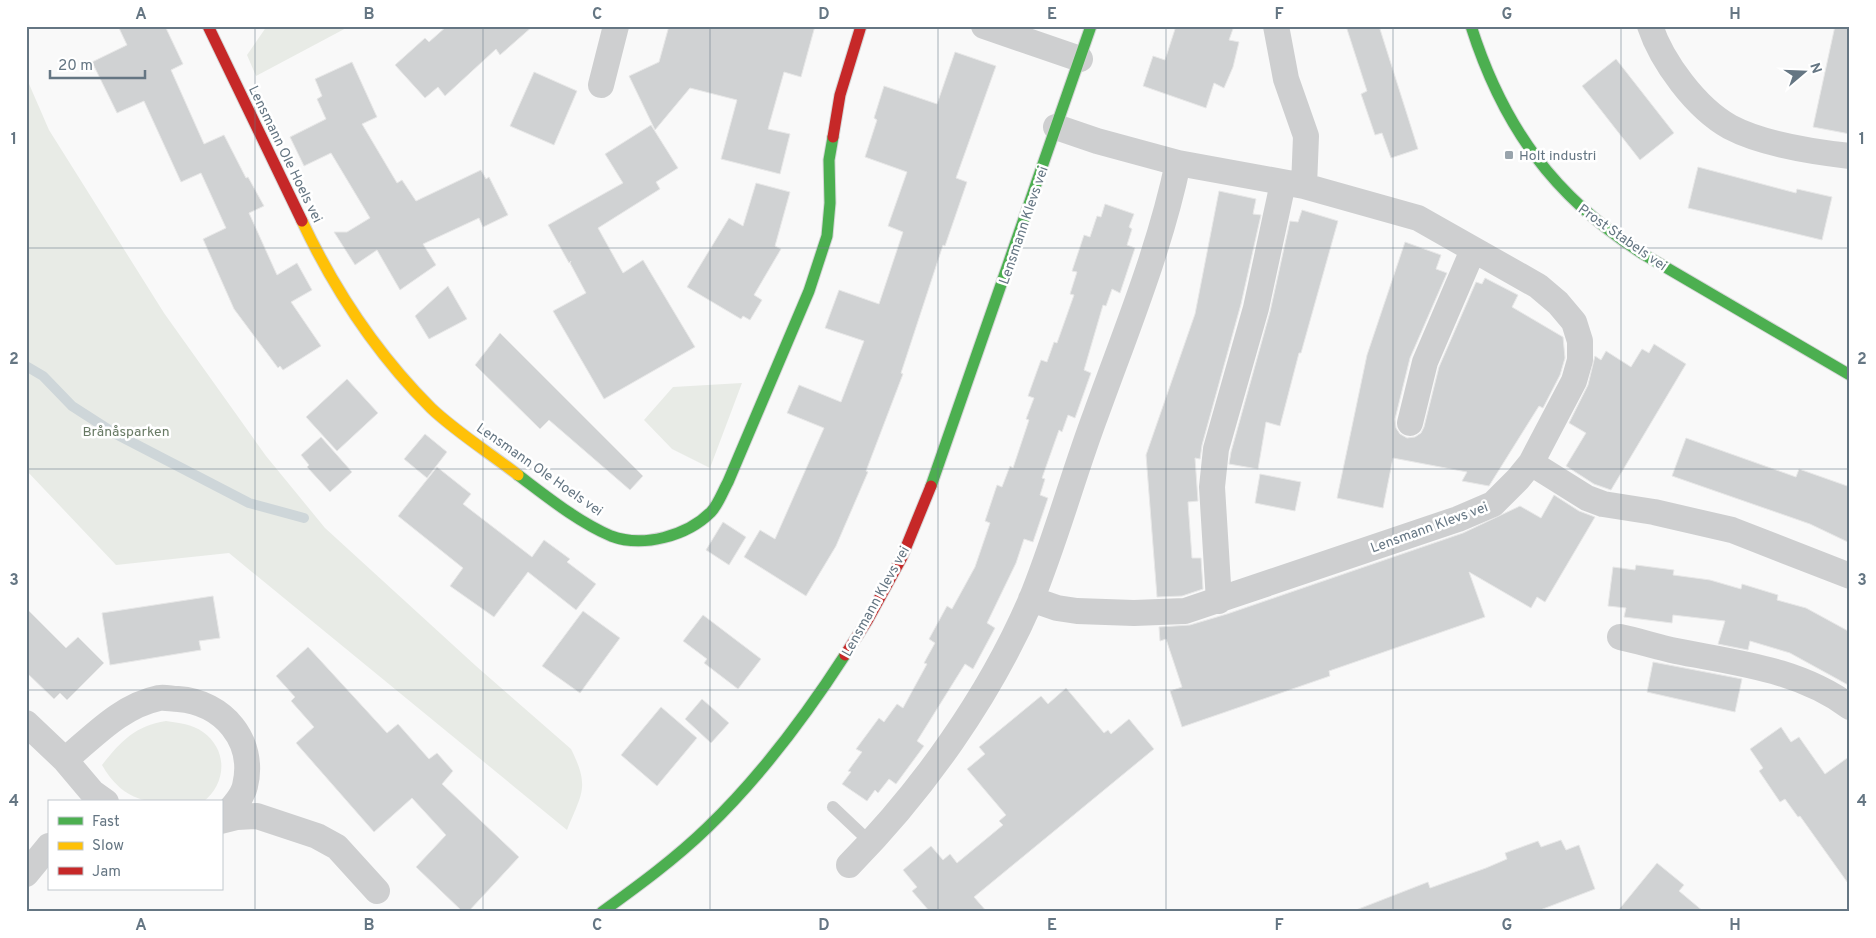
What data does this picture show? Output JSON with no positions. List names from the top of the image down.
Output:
{
  "streets": {
    "street": ["Lensmann Ole Hoels vei", "Lensmann Klevs vei", "Prost Stabels vei"]
  },
  "parks": ["Brånåsparken"],
  "places": {
    "transit": ["Holt industri"]
  },
  "legend": ["Fast", "Slow", "Jam"],
  "scale_bar": "20 m",
  "north": "right",
  "grid": {
    "columns": [
      "A",
      "B",
      "C",
      "D",
      "E",
      "F",
      "G",
      "H"
    ],
    "rows": [
      "1",
      "2",
      "3",
      "4"
    ]
  }
}
